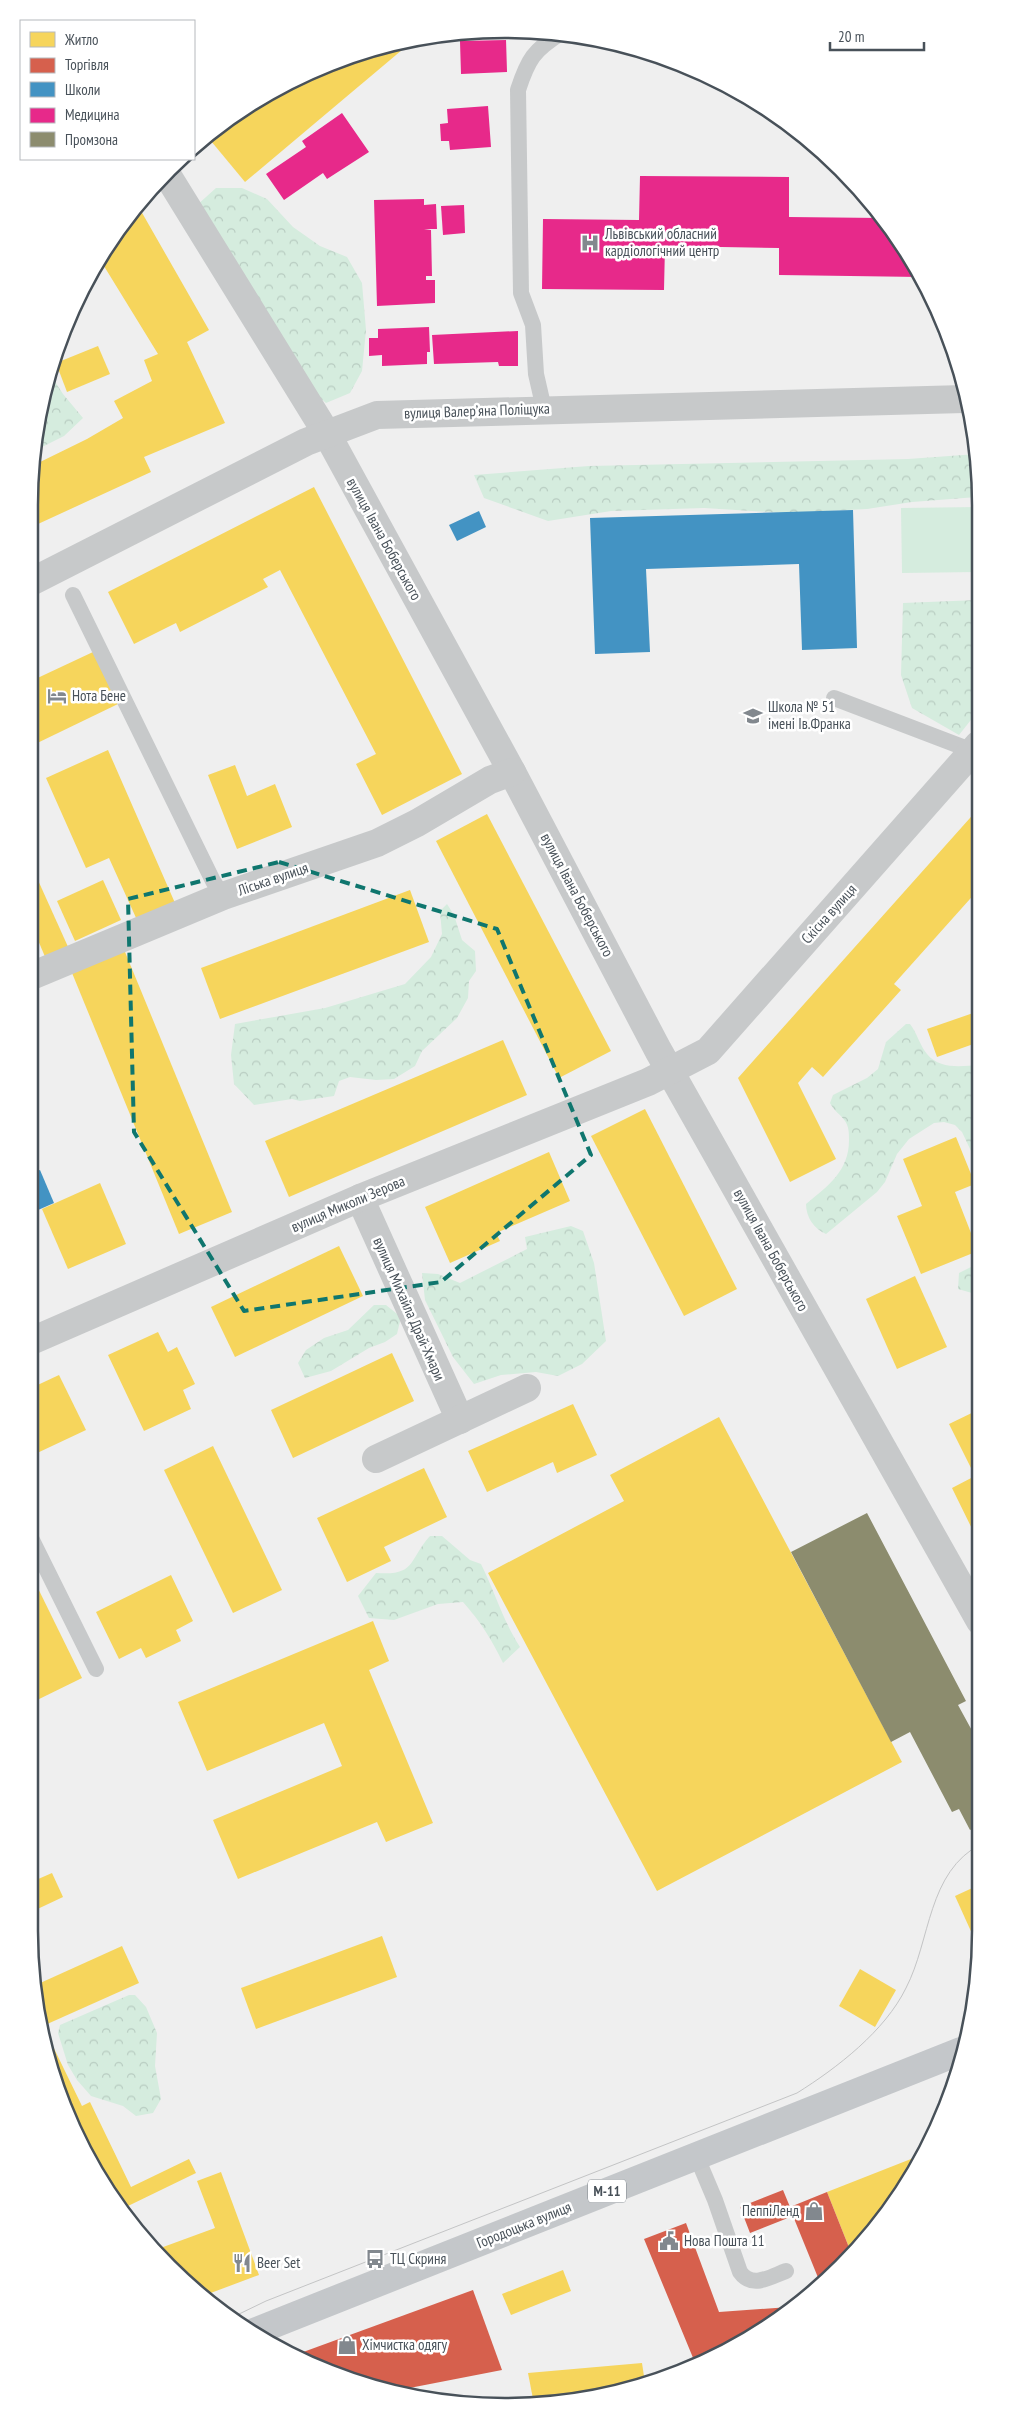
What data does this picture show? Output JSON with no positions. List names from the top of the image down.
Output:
{
  "streets": {
    "main road": ["М-11", "Городоцька вулиця"],
    "street": [
      "вулиця Валерʼяна Поліщука",
      "вулиця Івана Боберського",
      "Ліська вулиця",
      "Скісна вулиця",
      "вулиця Миколи Зерова",
      "вулиця Михайла Драй-Хмари"
    ]
  },
  "crossings": [
    ["вулиця Валерʼяна Поліщука", "вулиця Івана Боберського"],
    ["вулиця Івана Боберського", "Ліська вулиця"],
    ["вулиця Івана Боберського", "Скісна вулиця"],
    ["вулиця Івана Боберського", "вулиця Миколи Зерова"],
    ["Скісна вулиця", "вулиця Миколи Зерова"],
    ["вулиця Миколи Зерова", "вулиця Михайла Драй-Хмари"]
  ],
  "places": {
    "hospital": ["Львівський обласний кардіологічний центр"],
    "hotel": ["Нота Бене"],
    "school or university": ["Школа № 51 імені Ів.Франка"],
    "shop": ["ПеппіЛенд", "Хімчистка одягу"],
    "public building": ["Нова Пошта 11"],
    "bus stop": ["ТЦ Скриня"],
    "restaurant": ["Beer Set"]
  },
  "legend": [
    "Житло",
    "Торгівля",
    "Школи",
    "Медицина",
    "Промзона"
  ],
  "scale_bar": "20 m"
}
